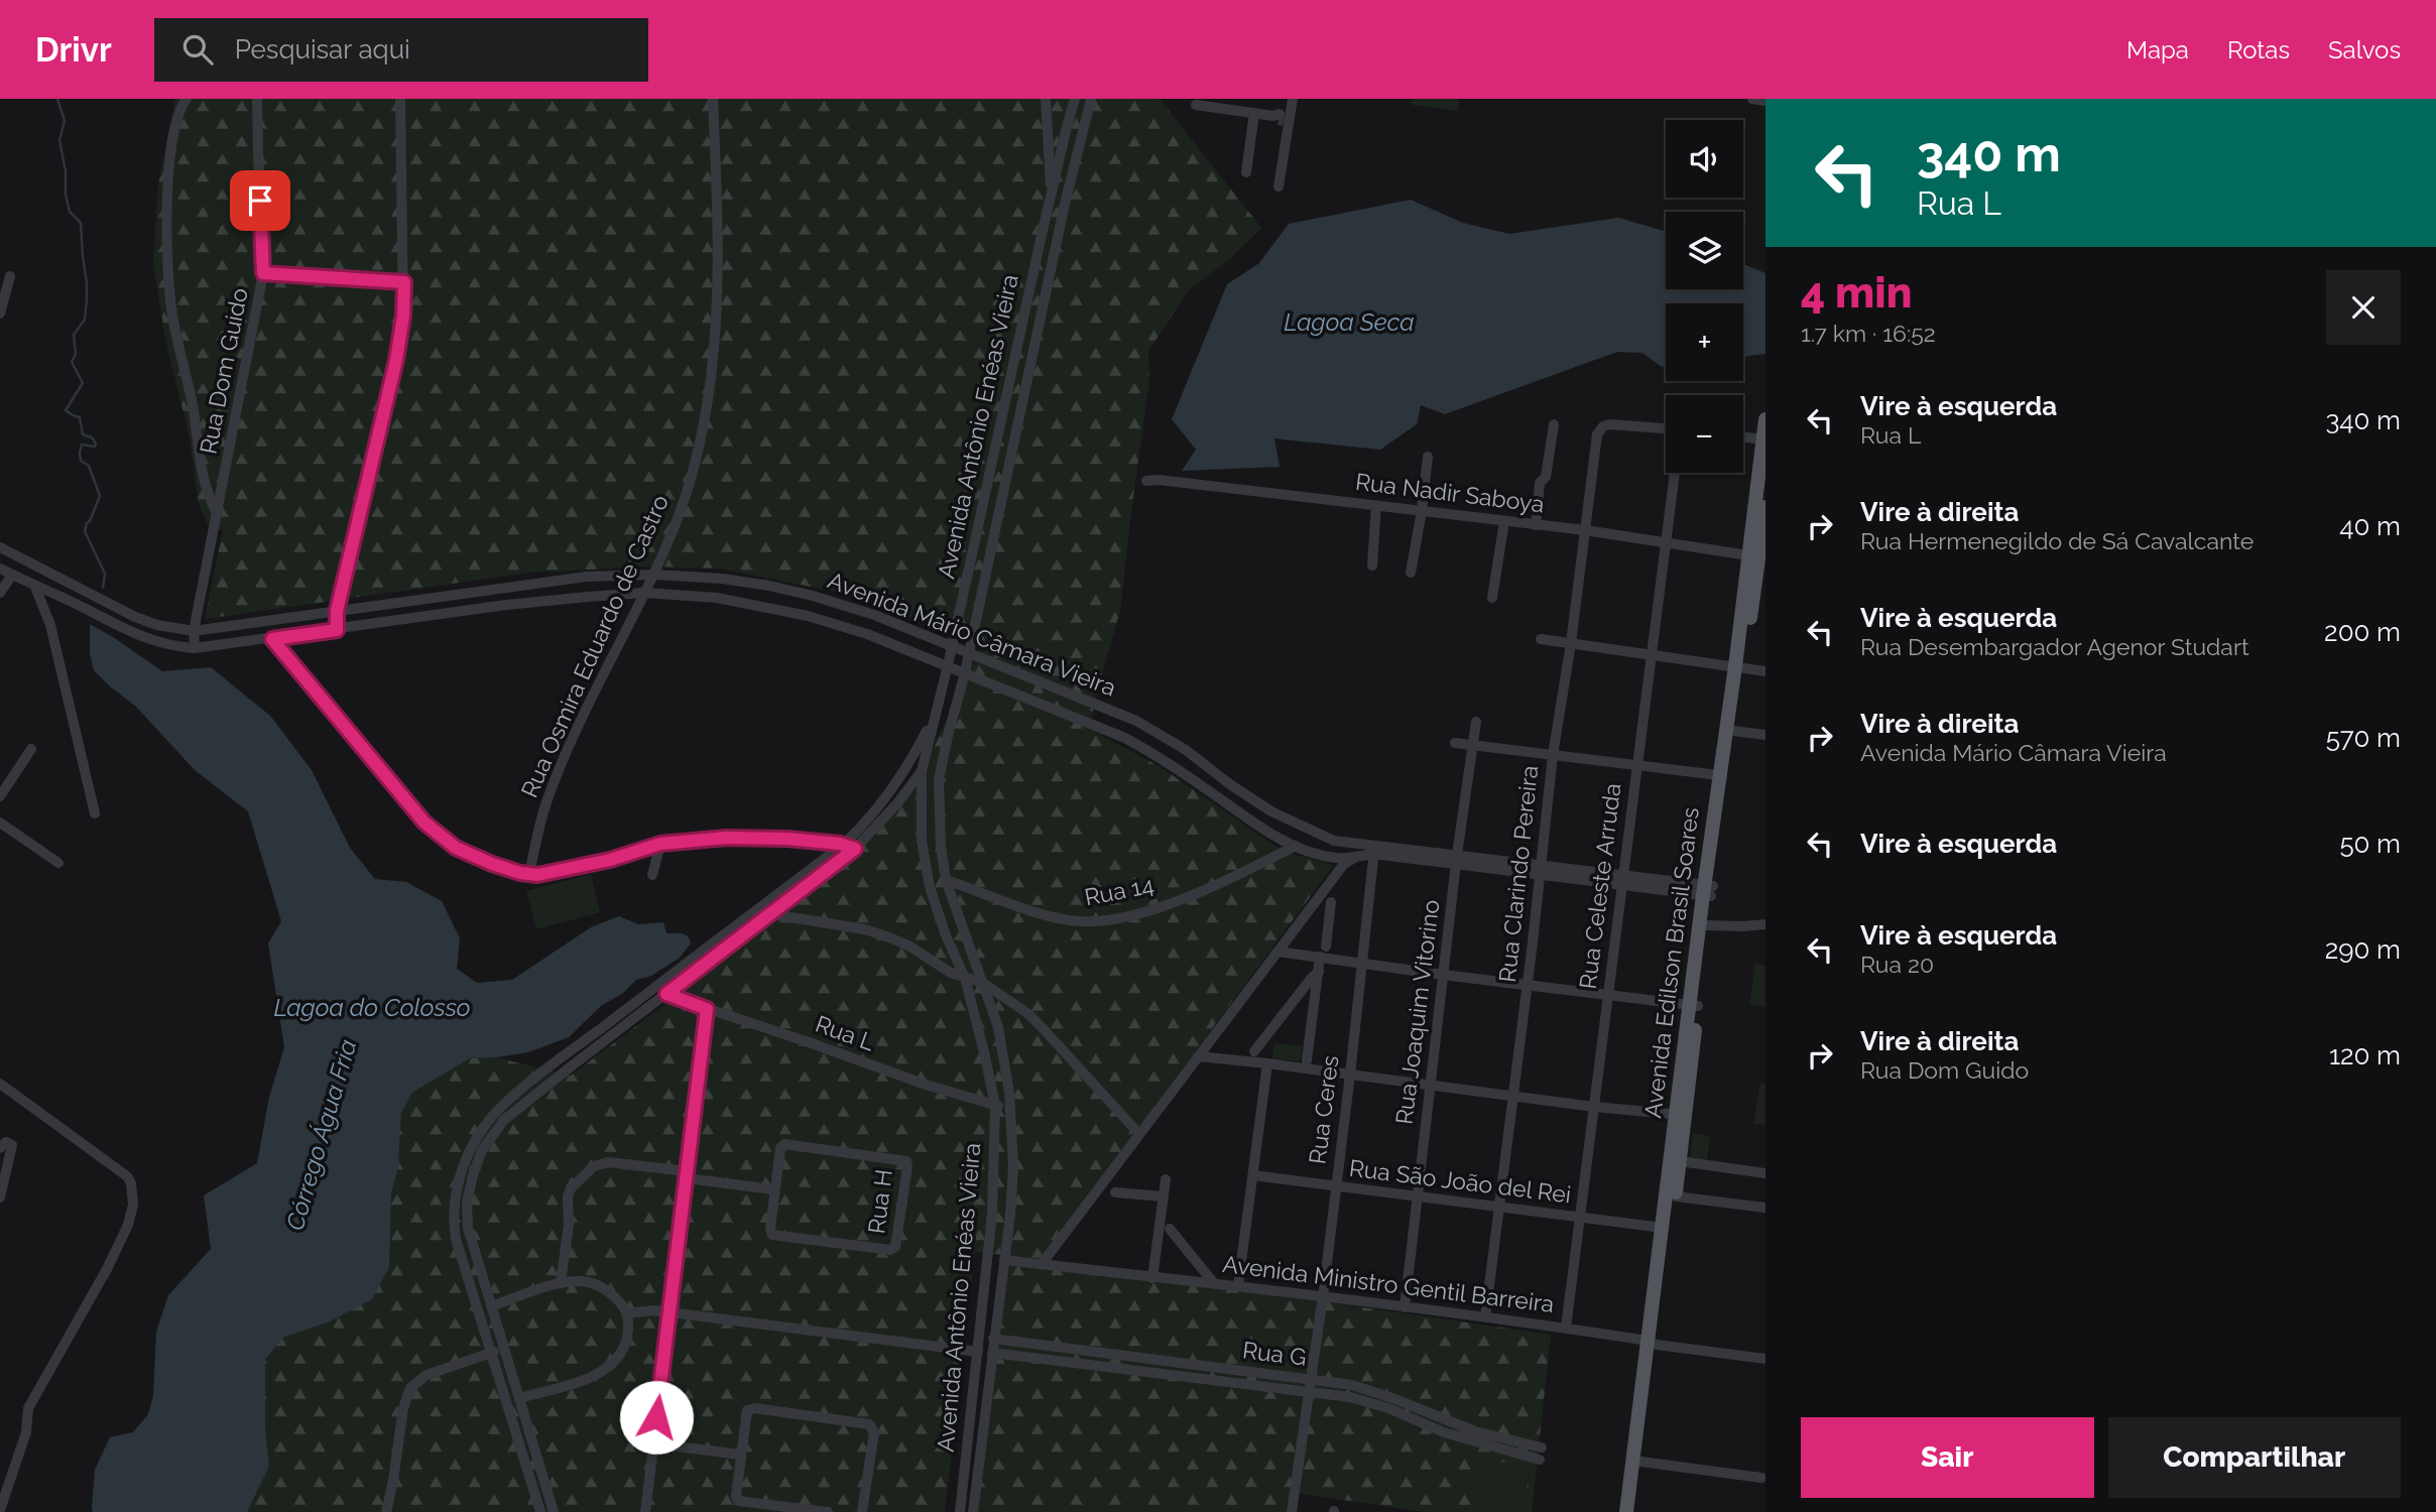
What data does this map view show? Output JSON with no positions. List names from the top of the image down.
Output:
{
  "streets": {
    "main road": ["Avenida Edilson Brasil Soares"],
    "street": [
      "Rua Dom Guido",
      "Avenida Antônio Enéas Vieira",
      "Rua Nadir Saboya",
      "Avenida Mário Câmara Vieira",
      "Rua Osmira Eduardo de Castro",
      "Rua Clarindo Pereira",
      "Rua Celeste Arruda",
      "Rua 14",
      "Rua Joaquim Vitorino",
      "Rua L",
      "Rua Ceres",
      "Rua São João del Rei",
      "Rua H",
      "Avenida Ministro Gentil Barreira",
      "Rua G"
    ]
  },
  "crossings": [
    ["Rua Dom Guido", "Avenida Mário Câmara Vieira"],
    ["Avenida Antônio Enéas Vieira", "Avenida Mário Câmara Vieira"],
    ["Avenida Antônio Enéas Vieira", "Rua 14"],
    ["Avenida Antônio Enéas Vieira", "Rua L"],
    ["Avenida Antônio Enéas Vieira", "Avenida Ministro Gentil Barreira"],
    ["Avenida Antônio Enéas Vieira", "Rua G"],
    ["Rua Nadir Saboya", "Rua Clarindo Pereira"],
    ["Rua Nadir Saboya", "Rua Celeste Arruda"],
    ["Rua Nadir Saboya", "Avenida Edilson Brasil Soares"],
    ["Avenida Mário Câmara Vieira", "Rua Osmira Eduardo de Castro"],
    ["Avenida Mário Câmara Vieira", "Rua Clarindo Pereira"],
    ["Avenida Mário Câmara Vieira", "Rua Celeste Arruda"],
    ["Avenida Mário Câmara Vieira", "Rua 14"],
    ["Avenida Mário Câmara Vieira", "Avenida Edilson Brasil Soares"],
    ["Avenida Mário Câmara Vieira", "Rua Joaquim Vitorino"],
    ["Avenida Mário Câmara Vieira", "Rua Ceres"],
    ["Rua Clarindo Pereira", "Rua São João del Rei"],
    ["Rua Clarindo Pereira", "Avenida Ministro Gentil Barreira"],
    ["Rua Celeste Arruda", "Rua São João del Rei"],
    ["Rua Celeste Arruda", "Avenida Ministro Gentil Barreira"],
    ["Avenida Edilson Brasil Soares", "Rua São João del Rei"],
    ["Avenida Edilson Brasil Soares", "Avenida Ministro Gentil Barreira"],
    ["Rua Joaquim Vitorino", "Rua São João del Rei"],
    ["Rua Joaquim Vitorino", "Avenida Ministro Gentil Barreira"],
    ["Rua Ceres", "Rua São João del Rei"],
    ["Rua Ceres", "Avenida Ministro Gentil Barreira"],
    ["Rua Ceres", "Rua G"]
  ],
  "water": ["Lagoa Seca", "Lagoa do Colosso", "Córrego Água Fria"],
  "page": {
    "header": "Drivr",
    "search": "Pesquisar aqui",
    "nav": ["Mapa", "Rotas", "Salvos"],
    "turn": ["340 m", "Rua L"],
    "map_buttons": ["+", "−"],
    "heading": ["4 min", "1.7 km · 16:52"],
    "list": [
      {
        "name": "Vire à esquerda",
        "note": "Rua L",
        "value": "340 m"
      },
      {
        "name": "Vire à direita",
        "note": "Rua Hermenegildo de Sá Cavalcante",
        "value": "40 m"
      },
      {
        "name": "Vire à esquerda",
        "note": "Rua Desembargador Agenor Studart",
        "value": "200 m"
      },
      {
        "name": "Vire à direita",
        "note": "Avenida Mário Câmara Vieira",
        "value": "570 m"
      },
      {
        "name": "Vire à esquerda",
        "value": "50 m"
      },
      {
        "name": "Vire à esquerda",
        "note": "Rua 20",
        "value": "290 m"
      },
      {
        "name": "Vire à direita",
        "note": "Rua Dom Guido",
        "value": "120 m"
      }
    ],
    "buttons": ["Sair", "Compartilhar"]
  }
}
